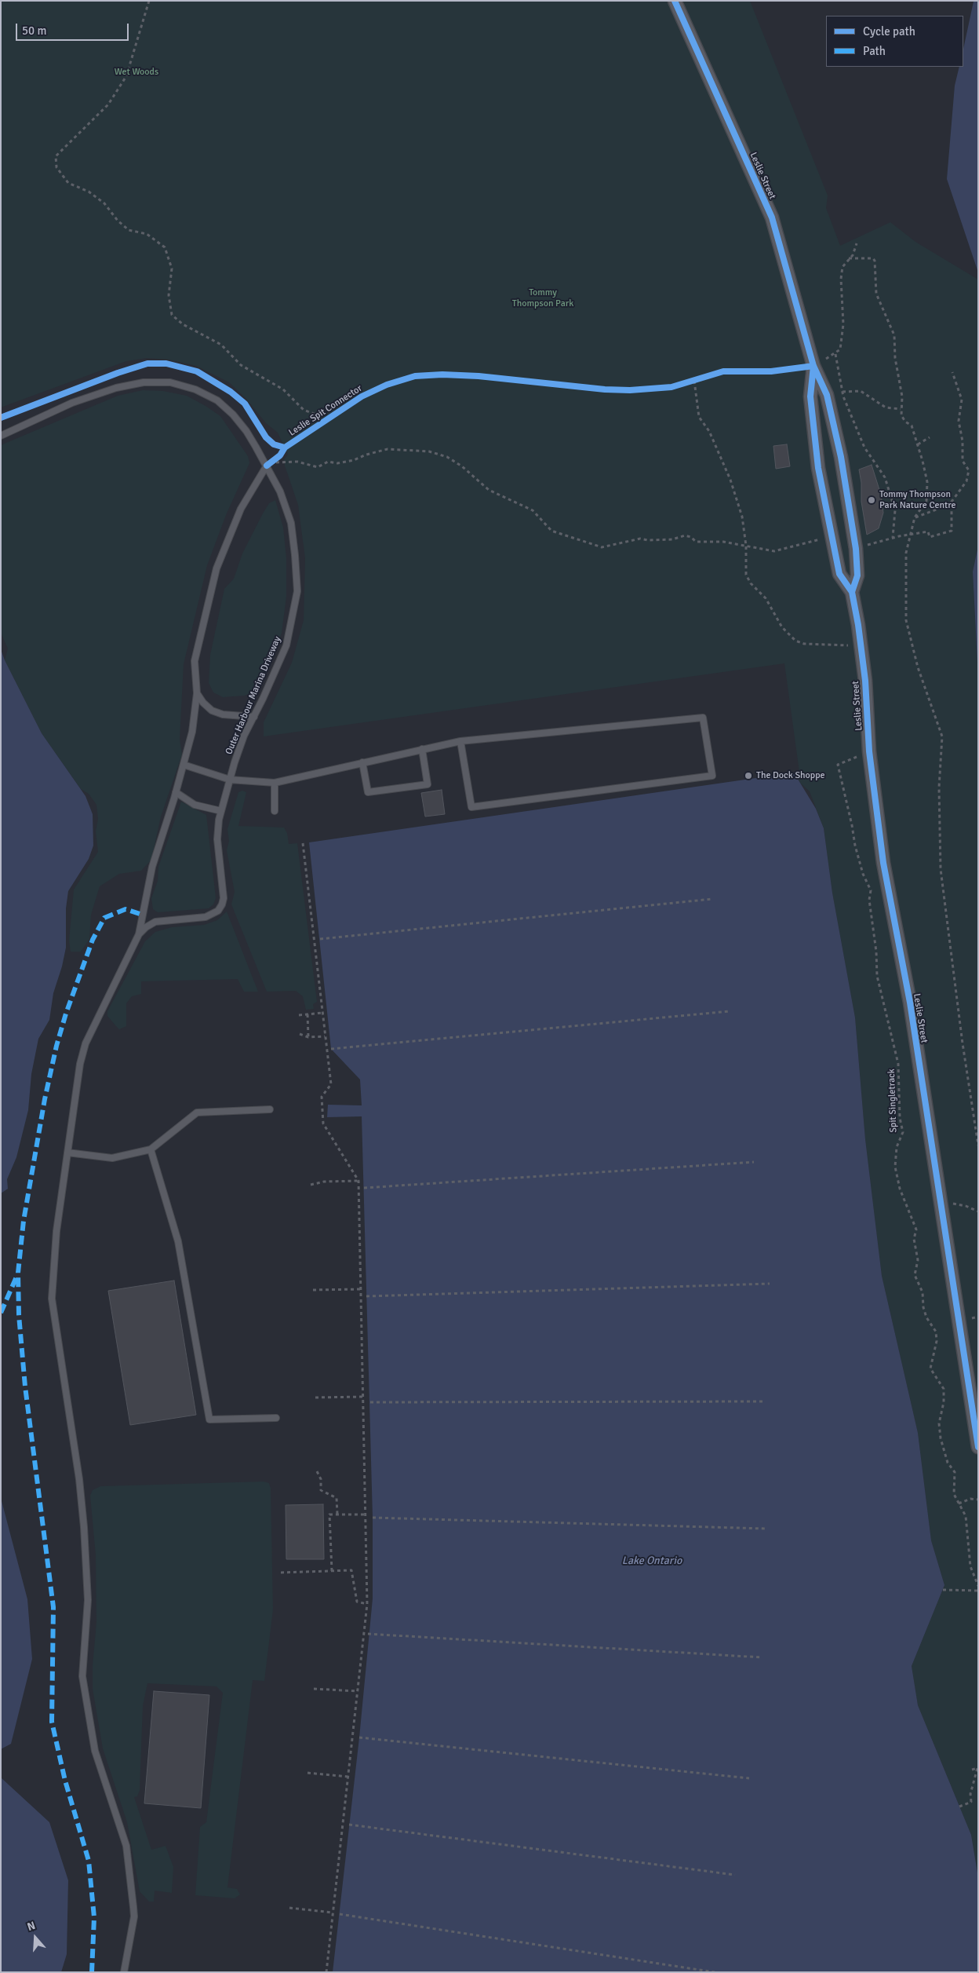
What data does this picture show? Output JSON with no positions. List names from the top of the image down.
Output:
{
  "streets": {
    "street": ["Leslie Street"],
    "lane": ["Outer Harbour Marina Driveway"],
    "path": ["Spit Singletrack"],
    "cycle path": ["Leslie Spit Connector"]
  },
  "crossings": [
    ["Leslie Street", "Spit Singletrack"]
  ],
  "water": ["Lake Ontario"],
  "parks": ["Wet Woods", "Tommy Thompson Park"],
  "places": ["Tommy Thompson Park Nature Centre", "The Dock Shoppe"],
  "legend": ["Cycle path", "Path"],
  "scale_bar": "50 m",
  "north": "top"
}
